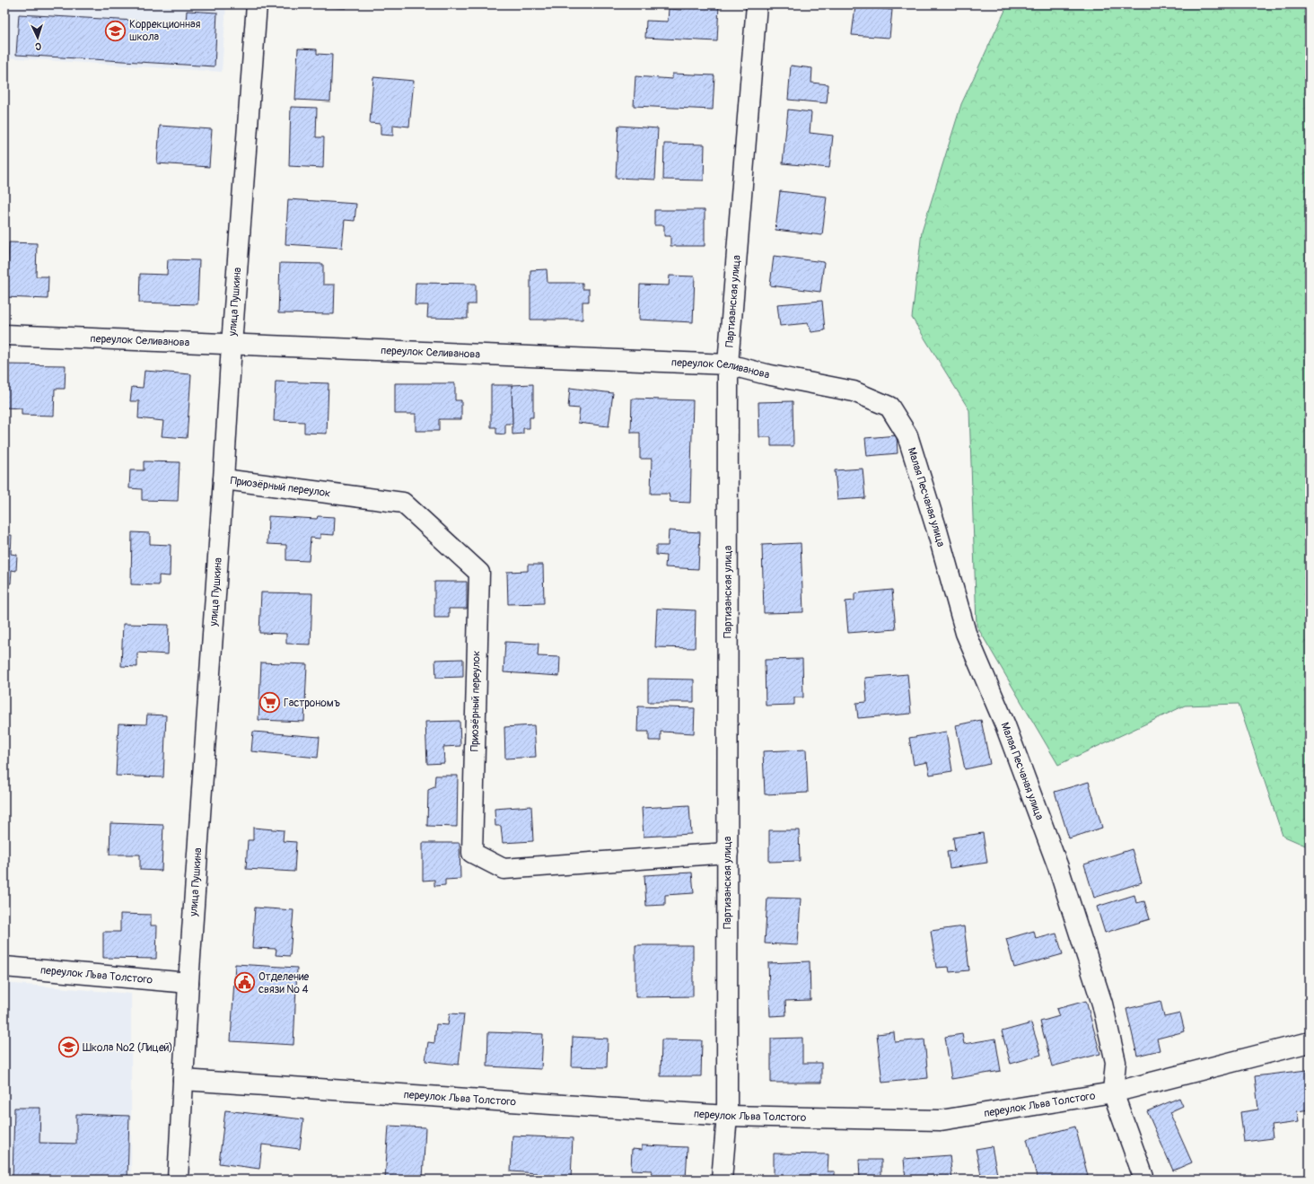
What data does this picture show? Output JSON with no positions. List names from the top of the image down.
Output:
{
  "streets": {
    "street": [
      "Партизанская улица",
      "улица Пушкина",
      "переулок Селиванова",
      "Приозёрный переулок",
      "Малая Песчаная улица",
      "переулок Льва Толстого"
    ]
  },
  "crossings": [
    ["Партизанская улица", "переулок Селиванова"],
    ["Партизанская улица", "Приозёрный переулок"],
    ["Партизанская улица", "переулок Льва Толстого"],
    ["улица Пушкина", "переулок Селиванова"],
    ["улица Пушкина", "Приозёрный переулок"],
    ["улица Пушкина", "переулок Льва Толстого"],
    ["переулок Селиванова", "Малая Песчаная улица"],
    ["Малая Песчаная улица", "переулок Льва Толстого"]
  ],
  "places": {
    "school or university": ["Коррекционная школа", "Школа №2 (Лицей)"],
    "supermarket": ["Гастрономъ"],
    "public building": ["Отделение связи № 4"]
  },
  "north": "bottom"
}
